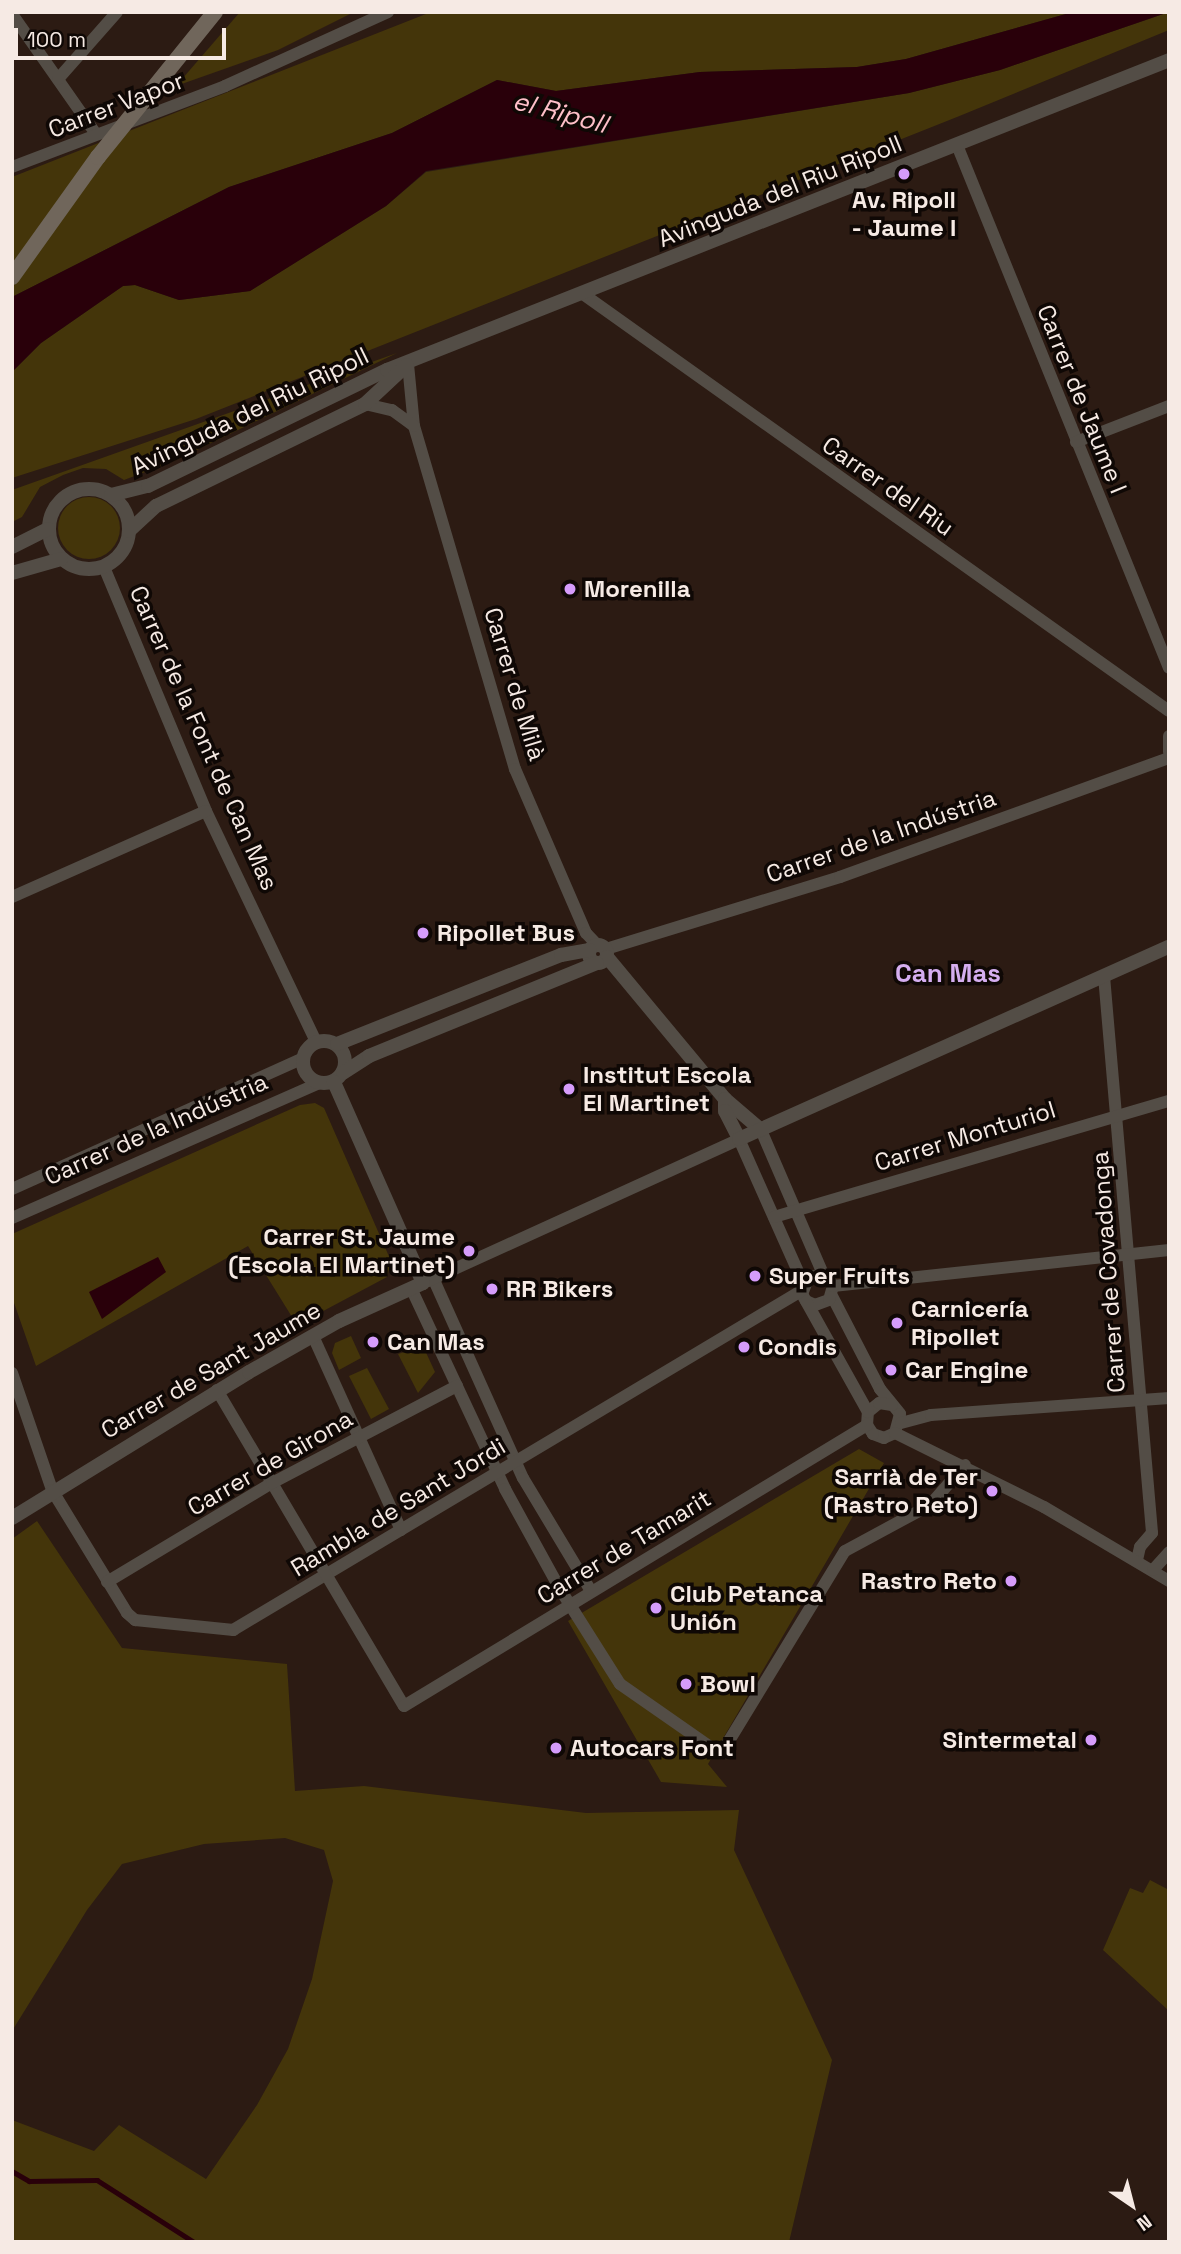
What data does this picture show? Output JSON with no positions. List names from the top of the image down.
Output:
{
  "streets": {
    "street": [
      "Carrer Vapor",
      "Avinguda del Riu Ripoll",
      "Carrer de Jaume I",
      "Carrer del Riu",
      "Carrer de Milà",
      "Carrer de la Font de Can Mas",
      "Carrer de la Indústria",
      "Carrer Monturiol",
      "Carrer de Covadonga",
      "Carrer de Sant Jaume",
      "Carrer de Girona",
      "Rambla de Sant Jordi",
      "Carrer de Tamarit"
    ]
  },
  "crossings": [
    ["Avinguda del Riu Ripoll", "Carrer de Jaume I"],
    ["Avinguda del Riu Ripoll", "Carrer del Riu"],
    ["Avinguda del Riu Ripoll", "Carrer de Milà"],
    ["Avinguda del Riu Ripoll", "Carrer de la Font de Can Mas"],
    ["Carrer de Milà", "Carrer de la Indústria"],
    ["Carrer de Milà", "Carrer de Sant Jaume"],
    ["Carrer de la Font de Can Mas", "Carrer de la Indústria"],
    ["Carrer Monturiol", "Carrer de Covadonga"],
    ["Carrer de Covadonga", "Carrer de Sant Jaume"],
    ["Carrer de Sant Jaume", "Rambla de Sant Jordi"],
    ["Carrer de Girona", "Rambla de Sant Jordi"],
    ["Rambla de Sant Jordi", "Carrer de Tamarit"]
  ],
  "districts": ["Can Mas"],
  "water": ["el Ripoll"],
  "places": [
    "Av. Ripoll - Jaume I",
    "Morenilla",
    "Ripollet Bus",
    "Institut Escola El Martinet",
    "Carrer St. Jaume (Escola El Martinet)",
    "Super Fruits",
    "RR Bikers",
    "Carnicería Ripollet",
    "Can Mas",
    "Condis",
    "Car Engine",
    "Sarrià de Ter (Rastro Reto)",
    "Rastro Reto",
    "Club Petanca Unión",
    "Bowl",
    "Sintermetal",
    "Autocars Font"
  ],
  "scale_bar": "100 m",
  "north": "bottom right"
}
